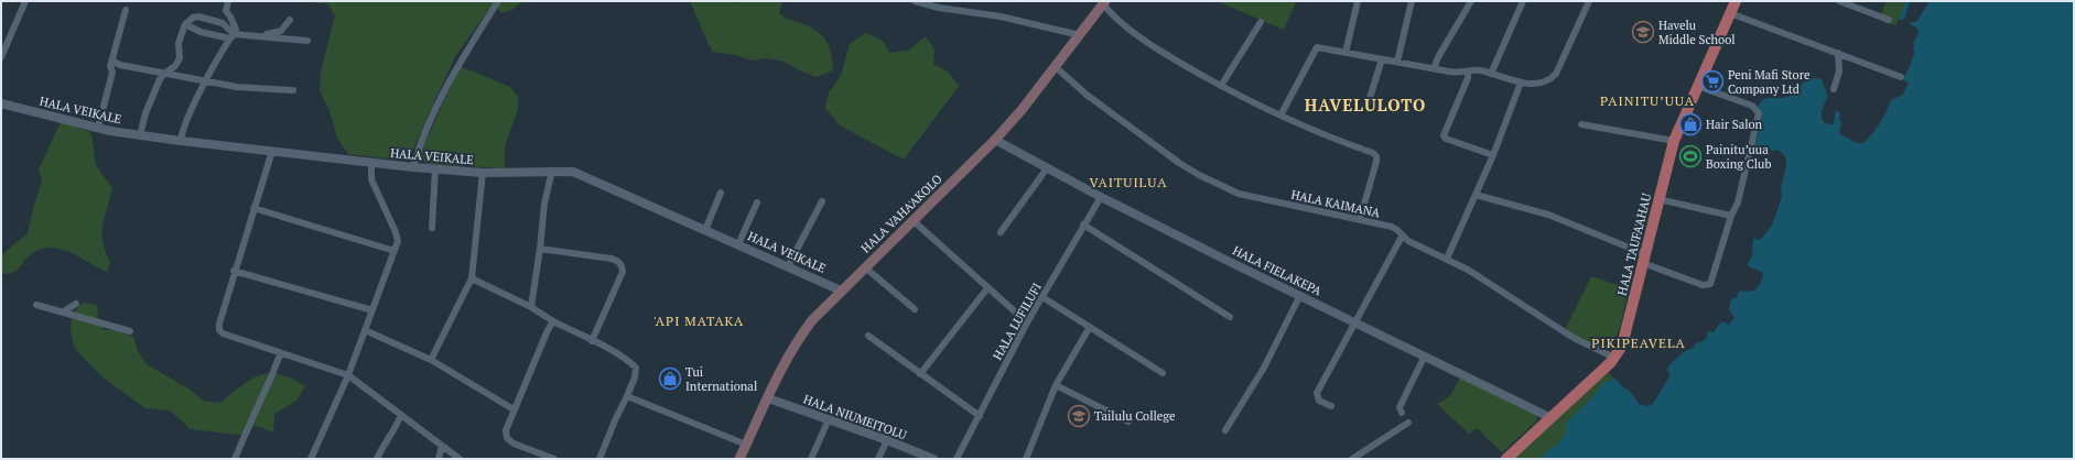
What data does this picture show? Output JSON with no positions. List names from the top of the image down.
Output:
{
  "streets": {
    "main road": ["HALA VAHA'AKOLO", "HALA TAUFA'AHAU"],
    "street": [
      "HALA VEIKALE",
      "HALA KAIMANA",
      "HALA FIELAKEPA",
      "HALA LUFILUFI",
      "HALA NIUMEITOLU"
    ]
  },
  "crossings": [
    ["HALA VEIKALE", "HALA VAHA'AKOLO"],
    ["HALA KAIMANA", "HALA VAHA'AKOLO"],
    ["HALA KAIMANA", "HALA TAUFA'AHAU"],
    ["HALA VAHA'AKOLO", "HALA FIELAKEPA"],
    ["HALA VAHA'AKOLO", "HALA NIUMEITOLU"],
    ["HALA TAUFA'AHAU", "HALA FIELAKEPA"],
    ["HALA FIELAKEPA", "HALA LUFILUFI"]
  ],
  "districts": [
    "PAINITU’UUA",
    "HAVELULOTO",
    "VAITUILUA",
    "'API MATAKA",
    "PIKIPEAVELA"
  ],
  "places": {
    "school or university": ["Havelu Middle School", "Tailulu College"],
    "supermarket": ["Peni Mafi Store Company Ltd"],
    "shop": ["Hair Salon", "Tui International"],
    "sports": ["Painitu’uua Boxing Club"]
  }
}
